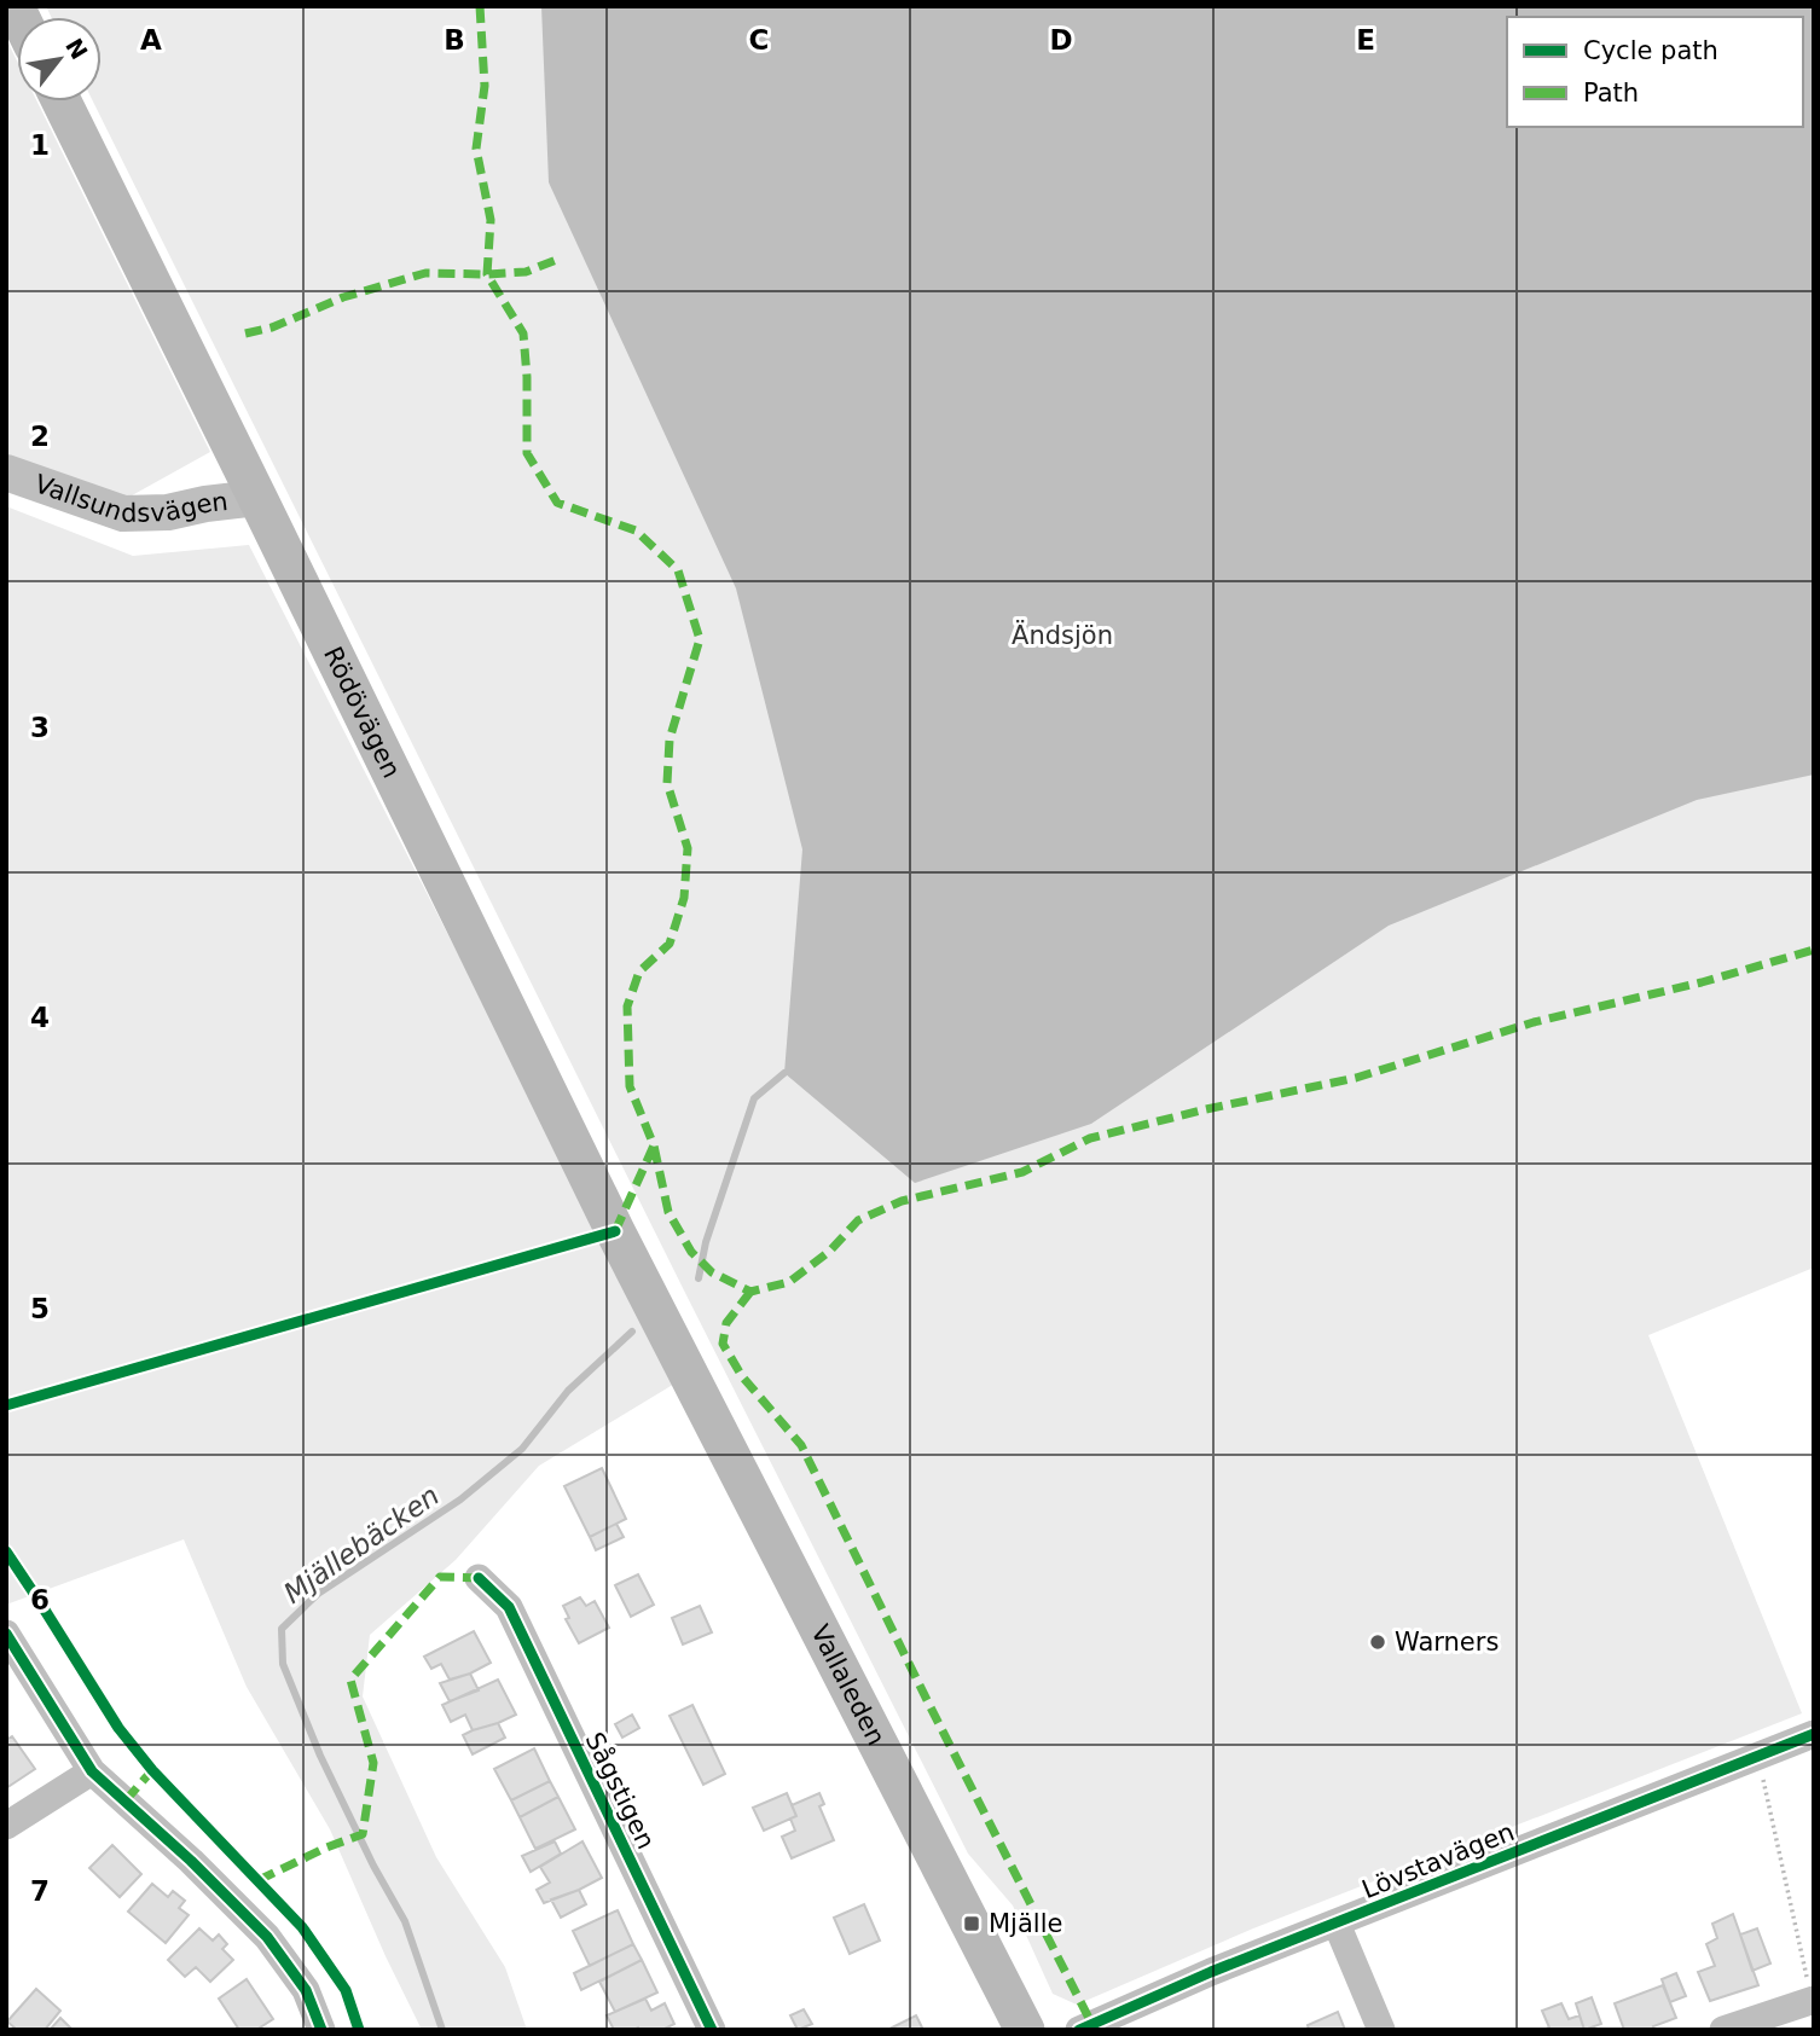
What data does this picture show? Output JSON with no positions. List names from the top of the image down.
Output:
{
  "streets": {
    "main road": ["Rödövägen", "Vallaleden"],
    "street": ["Vallsundsvägen", "Sågstigen", "Lövstavägen"]
  },
  "crossings": [
    ["Vallsundsvägen", "Rödövägen"],
    ["Rödövägen", "Vallaleden"]
  ],
  "water": ["Mjällebäcken"],
  "parks": ["Ändsjön"],
  "places": {
    "other": ["Warners"],
    "transit": ["Mjälle"]
  },
  "legend": ["Cycle path", "Path"],
  "north": "top right",
  "grid": {
    "columns": [
      "A",
      "B",
      "C",
      "D",
      "E"
    ],
    "rows": [
      "1",
      "2",
      "3",
      "4",
      "5",
      "6",
      "7"
    ]
  }
}
